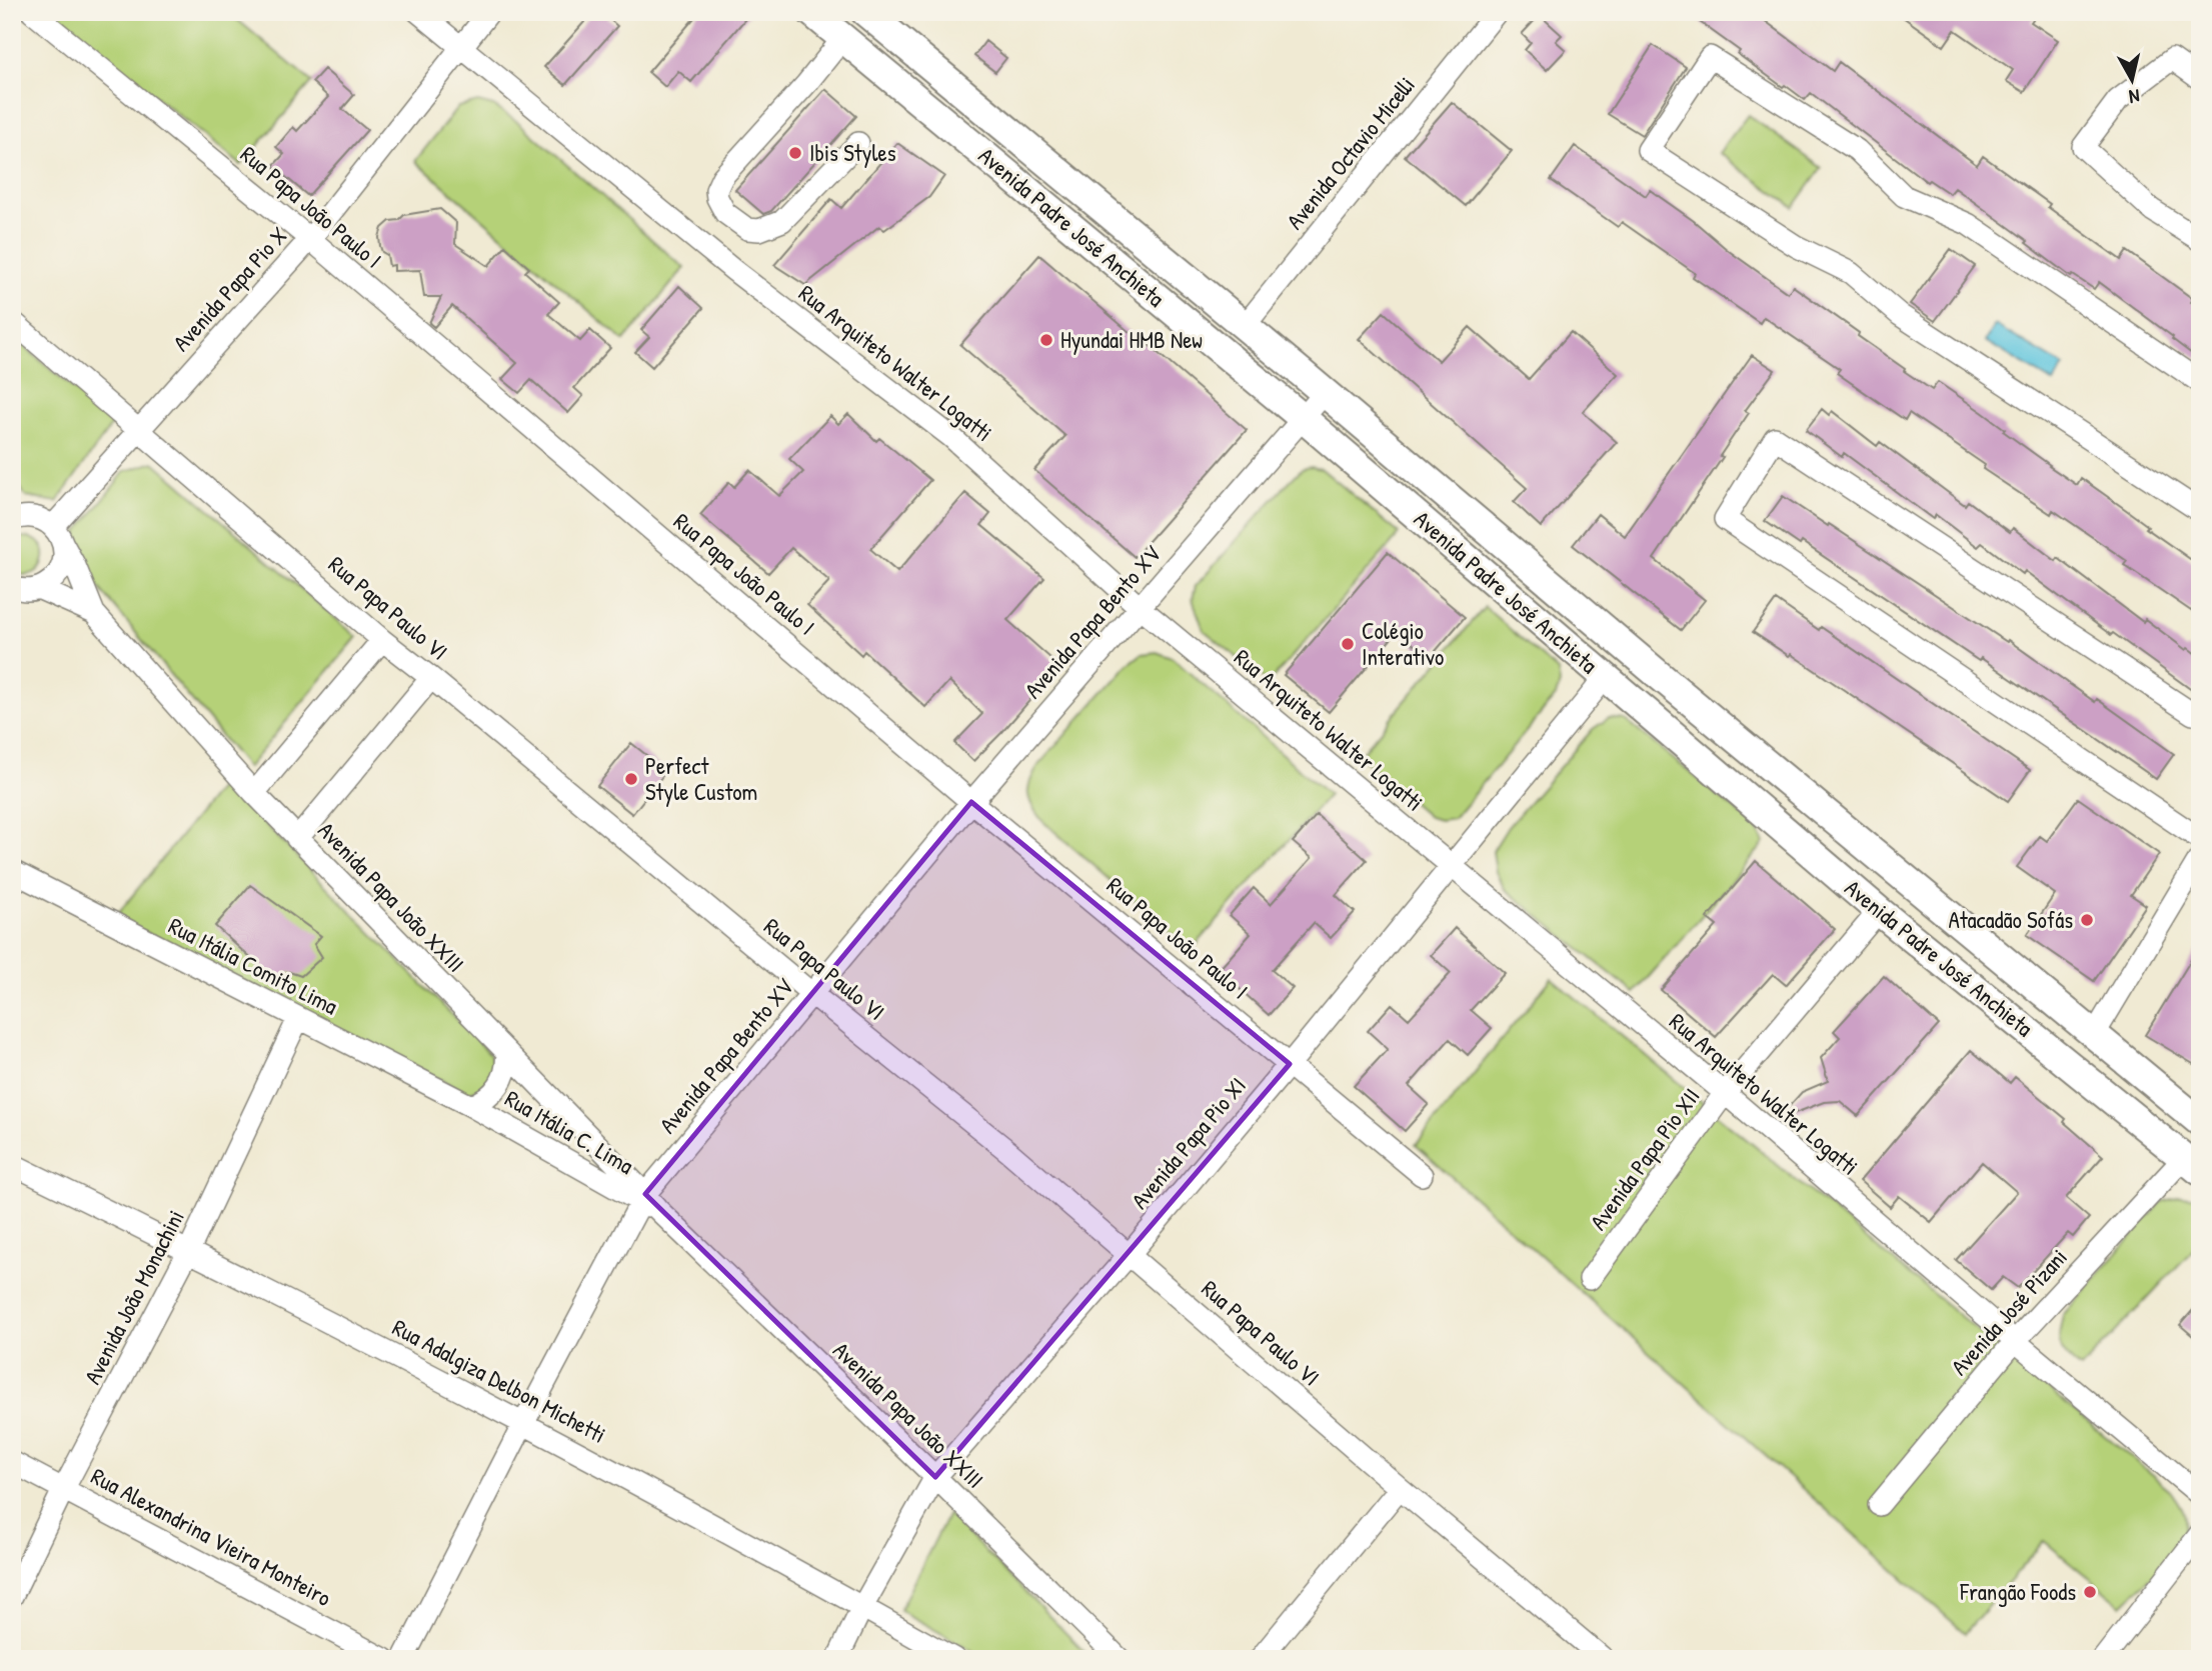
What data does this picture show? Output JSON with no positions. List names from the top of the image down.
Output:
{
  "streets": {
    "main road": ["Avenida Padre José Anchieta"],
    "street": [
      "Avenida Octavio Micelli",
      "Rua Papa João Paulo I",
      "Avenida Papa Pio X",
      "Rua Arquiteto Walter Logatti",
      "Rua Papa Paulo VI",
      "Avenida Papa Bento XV",
      "Avenida Papa João XXIII",
      "Rua Itália Comito Lima",
      "Rua Itália C. Lima",
      "Avenida Papa Pio XI",
      "Avenida Papa Pio XII",
      "Avenida João Monachini",
      "Avenida José Pizani",
      "Rua Adalgiza Delbon Michetti",
      "Rua Alexandrina Vieira Monteiro"
    ]
  },
  "crossings": [
    ["Avenida Octavio Micelli", "Avenida Padre José Anchieta"],
    ["Rua Papa João Paulo I", "Avenida Papa Pio X"],
    ["Rua Papa João Paulo I", "Avenida Papa Bento XV"],
    ["Rua Papa João Paulo I", "Avenida Papa Pio XI"],
    ["Avenida Padre José Anchieta", "Avenida Papa Bento XV"],
    ["Avenida Padre José Anchieta", "Avenida Papa Pio XI"],
    ["Avenida Padre José Anchieta", "Avenida Papa Pio XII"],
    ["Avenida Padre José Anchieta", "Avenida José Pizani"],
    ["Avenida Papa Pio X", "Rua Arquiteto Walter Logatti"],
    ["Avenida Papa Pio X", "Rua Papa Paulo VI"],
    ["Avenida Papa Pio X", "Avenida Papa João XXIII"],
    ["Rua Arquiteto Walter Logatti", "Avenida Papa Bento XV"],
    ["Rua Arquiteto Walter Logatti", "Avenida Papa Pio XI"],
    ["Rua Arquiteto Walter Logatti", "Avenida Papa Pio XII"],
    ["Rua Arquiteto Walter Logatti", "Avenida José Pizani"],
    ["Rua Papa Paulo VI", "Avenida Papa Bento XV"],
    ["Rua Papa Paulo VI", "Avenida Papa Pio XI"],
    ["Avenida Papa Bento XV", "Avenida Papa João XXIII"],
    ["Avenida Papa Bento XV", "Rua Itália C. Lima"],
    ["Avenida Papa Bento XV", "Rua Adalgiza Delbon Michetti"],
    ["Avenida Papa João XXIII", "Rua Itália C. Lima"],
    ["Avenida Papa João XXIII", "Avenida Papa Pio XI"],
    ["Rua Itália Comito Lima", "Rua Itália C. Lima"],
    ["Rua Itália Comito Lima", "Avenida João Monachini"],
    ["Avenida Papa Pio XI", "Rua Adalgiza Delbon Michetti"],
    ["Avenida João Monachini", "Rua Adalgiza Delbon Michetti"],
    ["Avenida João Monachini", "Rua Alexandrina Vieira Monteiro"]
  ],
  "places": [
    "Ibis Styles",
    "Hyundai HMB New",
    "Colégio Interativo",
    "Perfect Style Custom",
    "Atacadão Sofás",
    "Frangão Foods"
  ],
  "north": "bottom"
}
